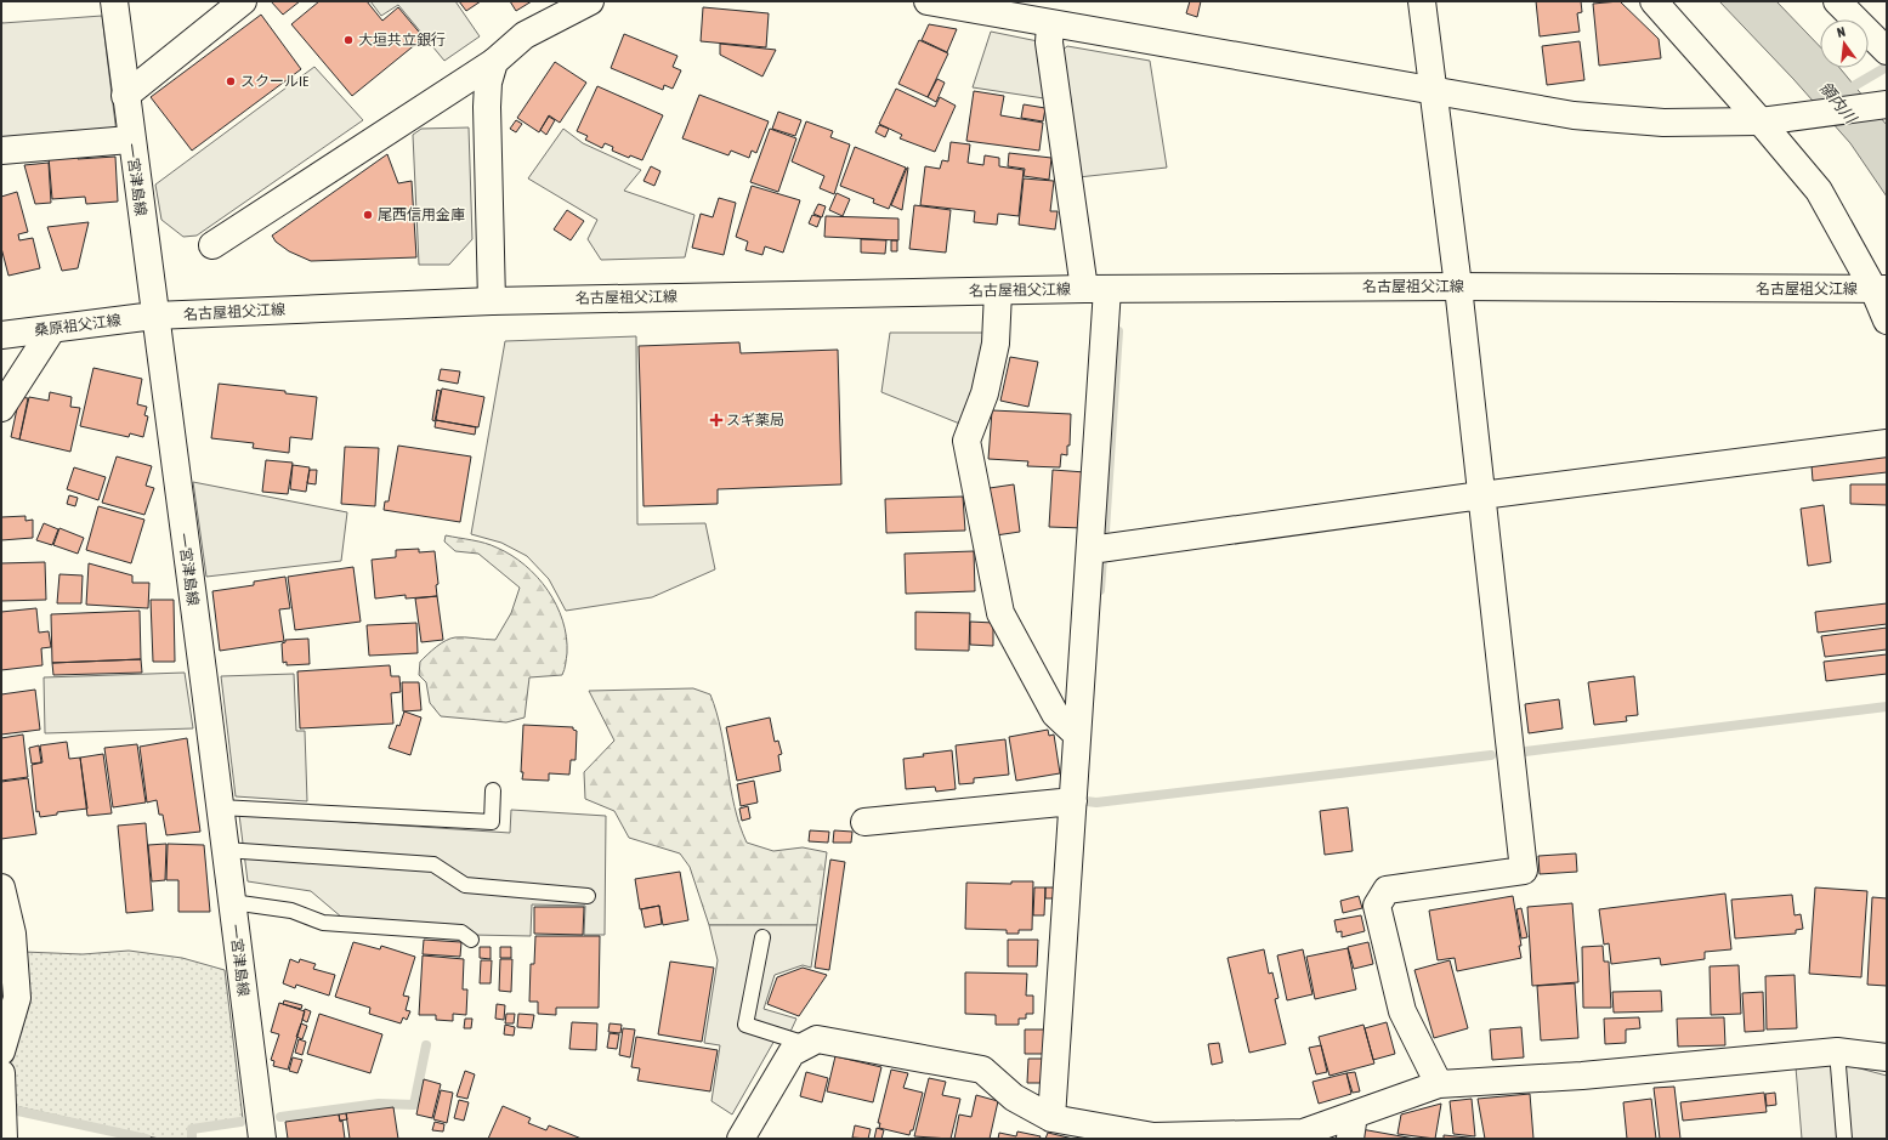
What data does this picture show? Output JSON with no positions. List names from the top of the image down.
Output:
{
  "streets": {
    "street": ["一宮津島線", "名古屋祖父江線", "桑原祖父江線"]
  },
  "crossings": [
    ["一宮津島線", "名古屋祖父江線"],
    ["一宮津島線", "桑原祖父江線"],
    ["名古屋祖父江線", "桑原祖父江線"]
  ],
  "water": ["領内川"],
  "places": {
    "other": ["大垣共立銀行", "スクールIE", "尾西信用金庫"],
    "health": ["スギ薬局"]
  },
  "north": "top"
}
